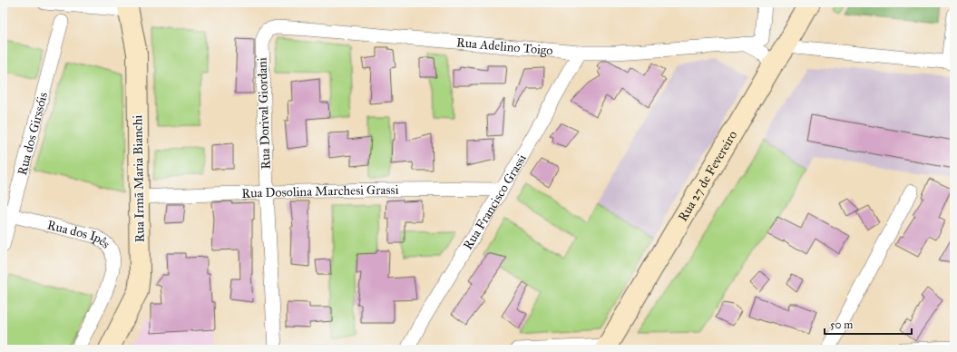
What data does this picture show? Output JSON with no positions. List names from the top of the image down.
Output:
{
  "streets": {
    "main road": ["Rua 27 de Fevereiro", "Rua Irmã Maria Bianchi"],
    "street": [
      "Rua Adelino Toigo",
      "Rua Dorival Giordani",
      "Rua dos Girssóis",
      "Rua Dosolina Marchesi Grassi",
      "Rua Francisco Grassi",
      "Rua dos Ipês"
    ]
  },
  "crossings": [
    ["Rua Adelino Toigo", "Rua Dorival Giordani"],
    ["Rua Adelino Toigo", "Rua Francisco Grassi"],
    ["Rua Dorival Giordani", "Rua Dosolina Marchesi Grassi"],
    ["Rua dos Girssóis", "Rua dos Ipês"],
    ["Rua Irmã Maria Bianchi", "Rua Dosolina Marchesi Grassi"],
    ["Rua Dosolina Marchesi Grassi", "Rua Francisco Grassi"]
  ],
  "scale_bar": "50 m"
}
